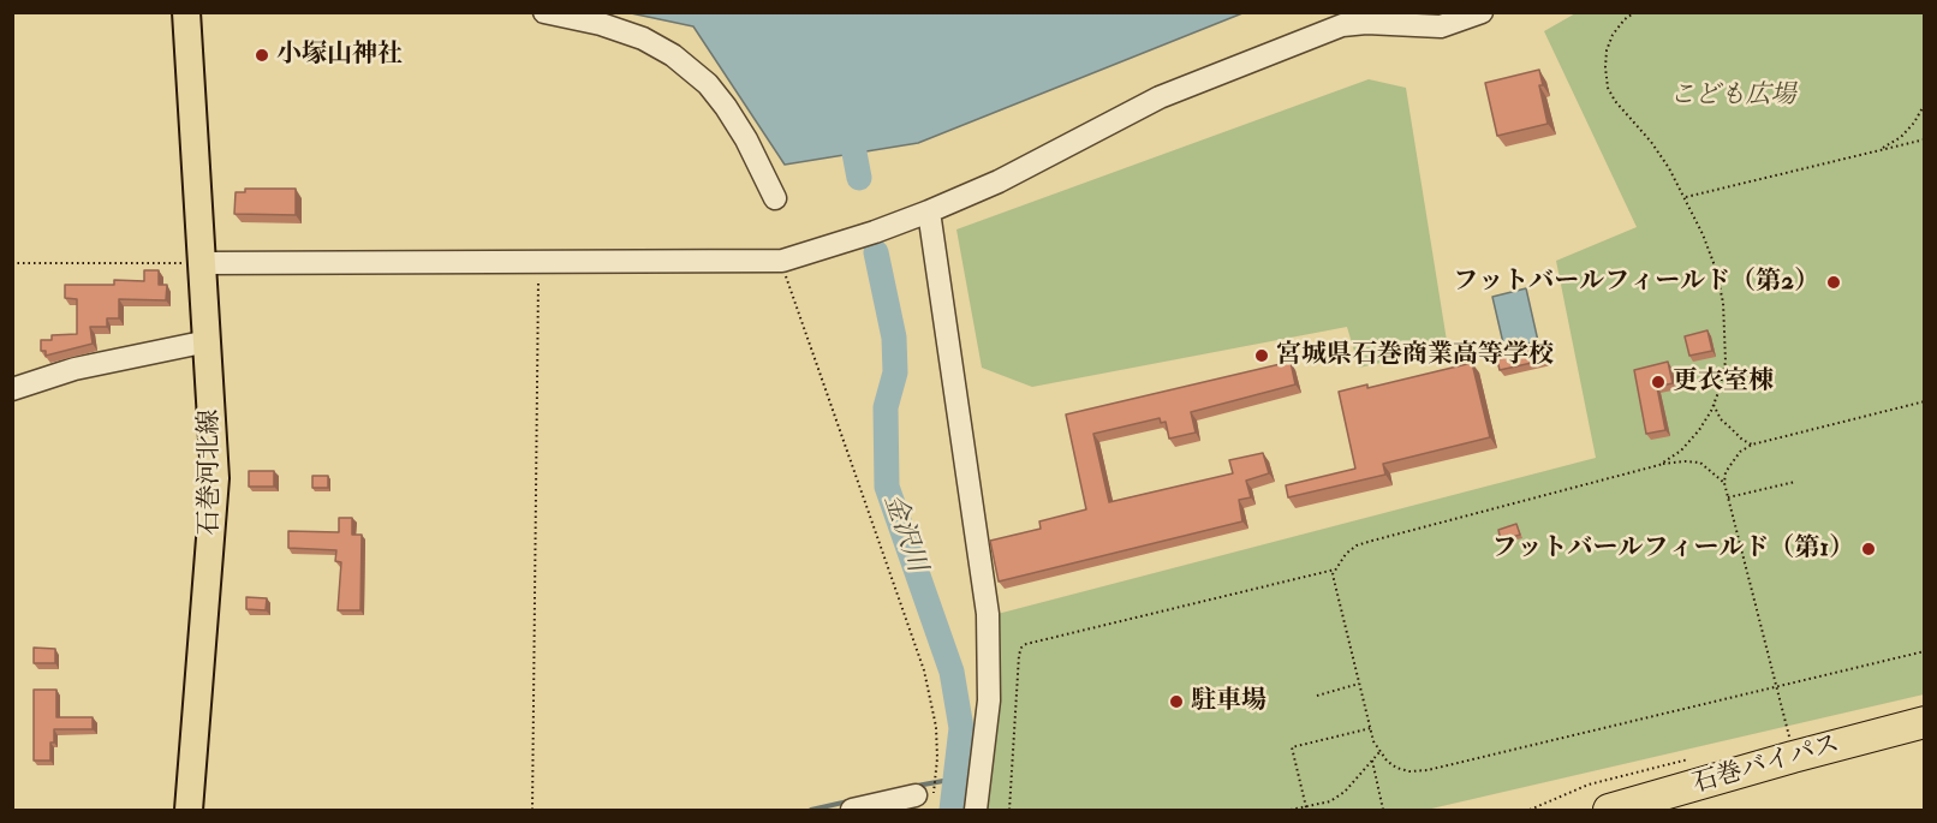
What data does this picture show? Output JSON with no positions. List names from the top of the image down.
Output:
{
  "streets": {
    "highway": ["石巻バイパス"],
    "main road": ["石巻河北線"]
  },
  "water": ["金沢川"],
  "parks": ["こども広場"],
  "places": [
    "小塚山神社",
    "フットバールフィールド（第2）",
    "宮城県石巻商業高等学校",
    "更衣室棟",
    "フットバールフィールド（第1）",
    "駐車場"
  ]
}
